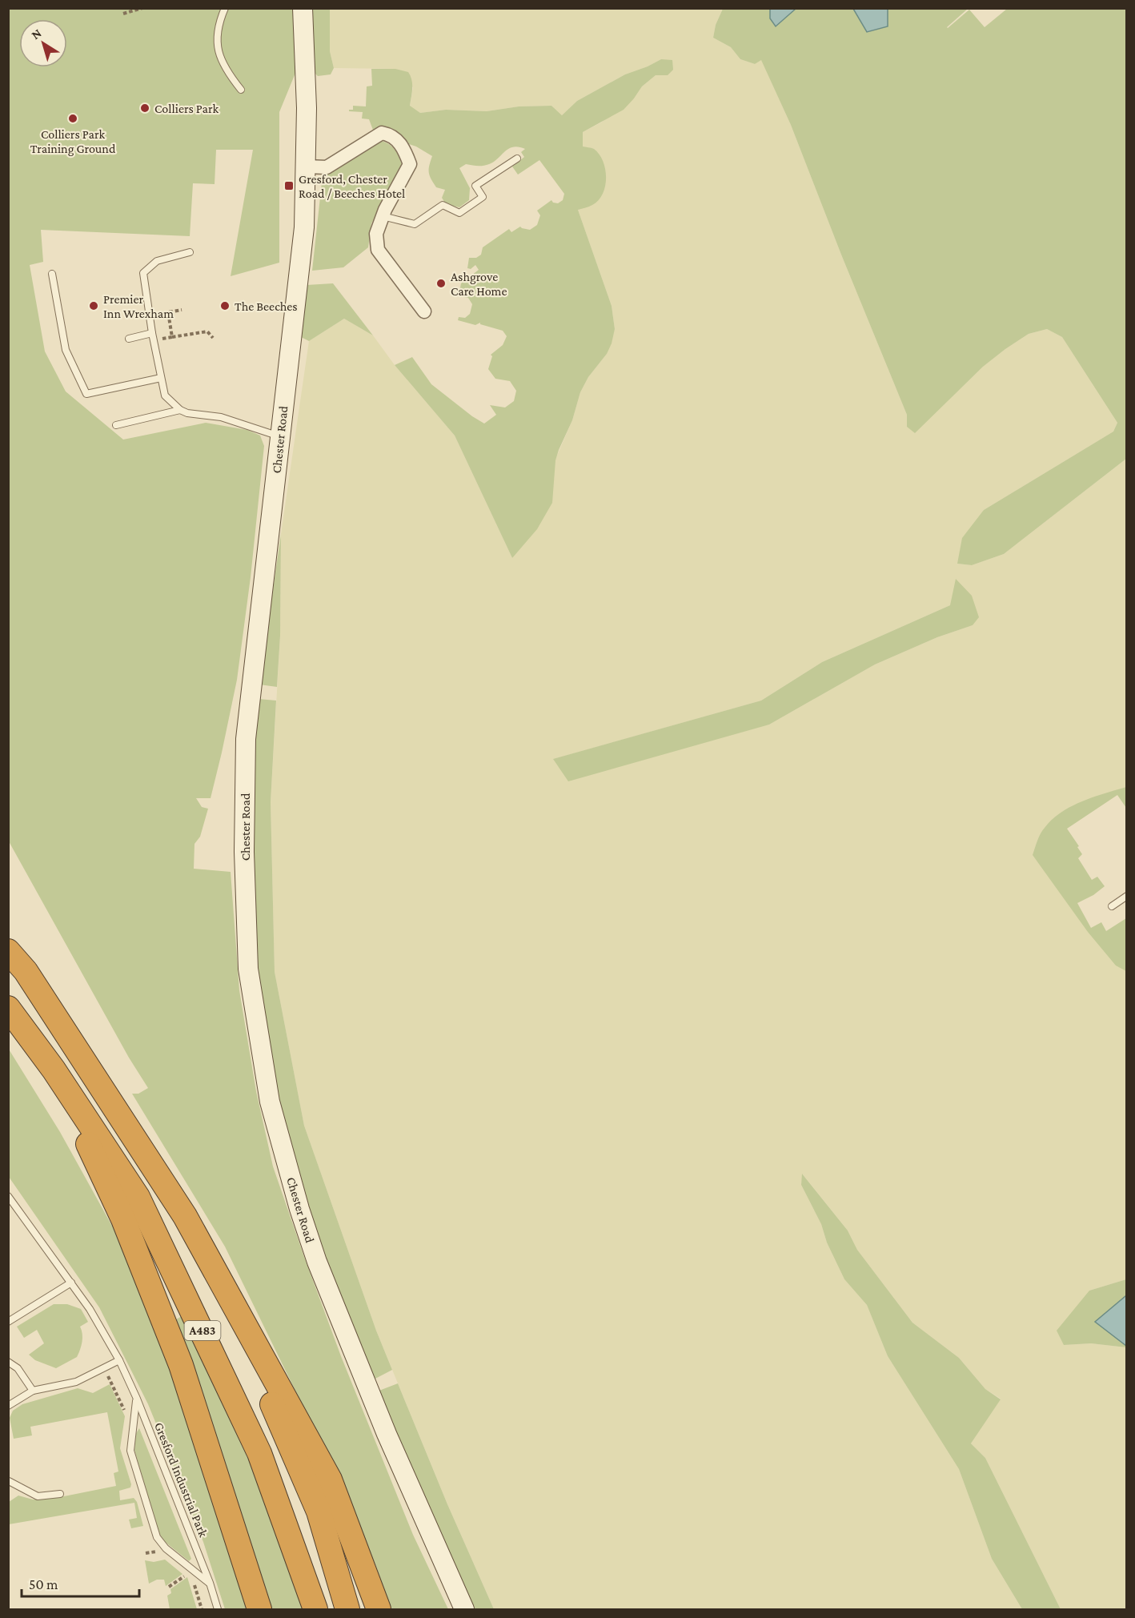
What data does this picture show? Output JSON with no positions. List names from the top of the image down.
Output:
{
  "streets": {
    "highway": ["A483"],
    "main road": ["Chester Road"],
    "lane": ["Gresford Industrial Park"]
  },
  "places": {
    "other": [
      "Colliers Park",
      "Colliers Park Training Ground",
      "Ashgrove Care Home",
      "Premier Inn Wrexham",
      "The Beeches"
    ],
    "transit": ["Gresford, Chester Road / Beeches Hotel"]
  },
  "scale_bar": "50 m",
  "north": "top left"
}
